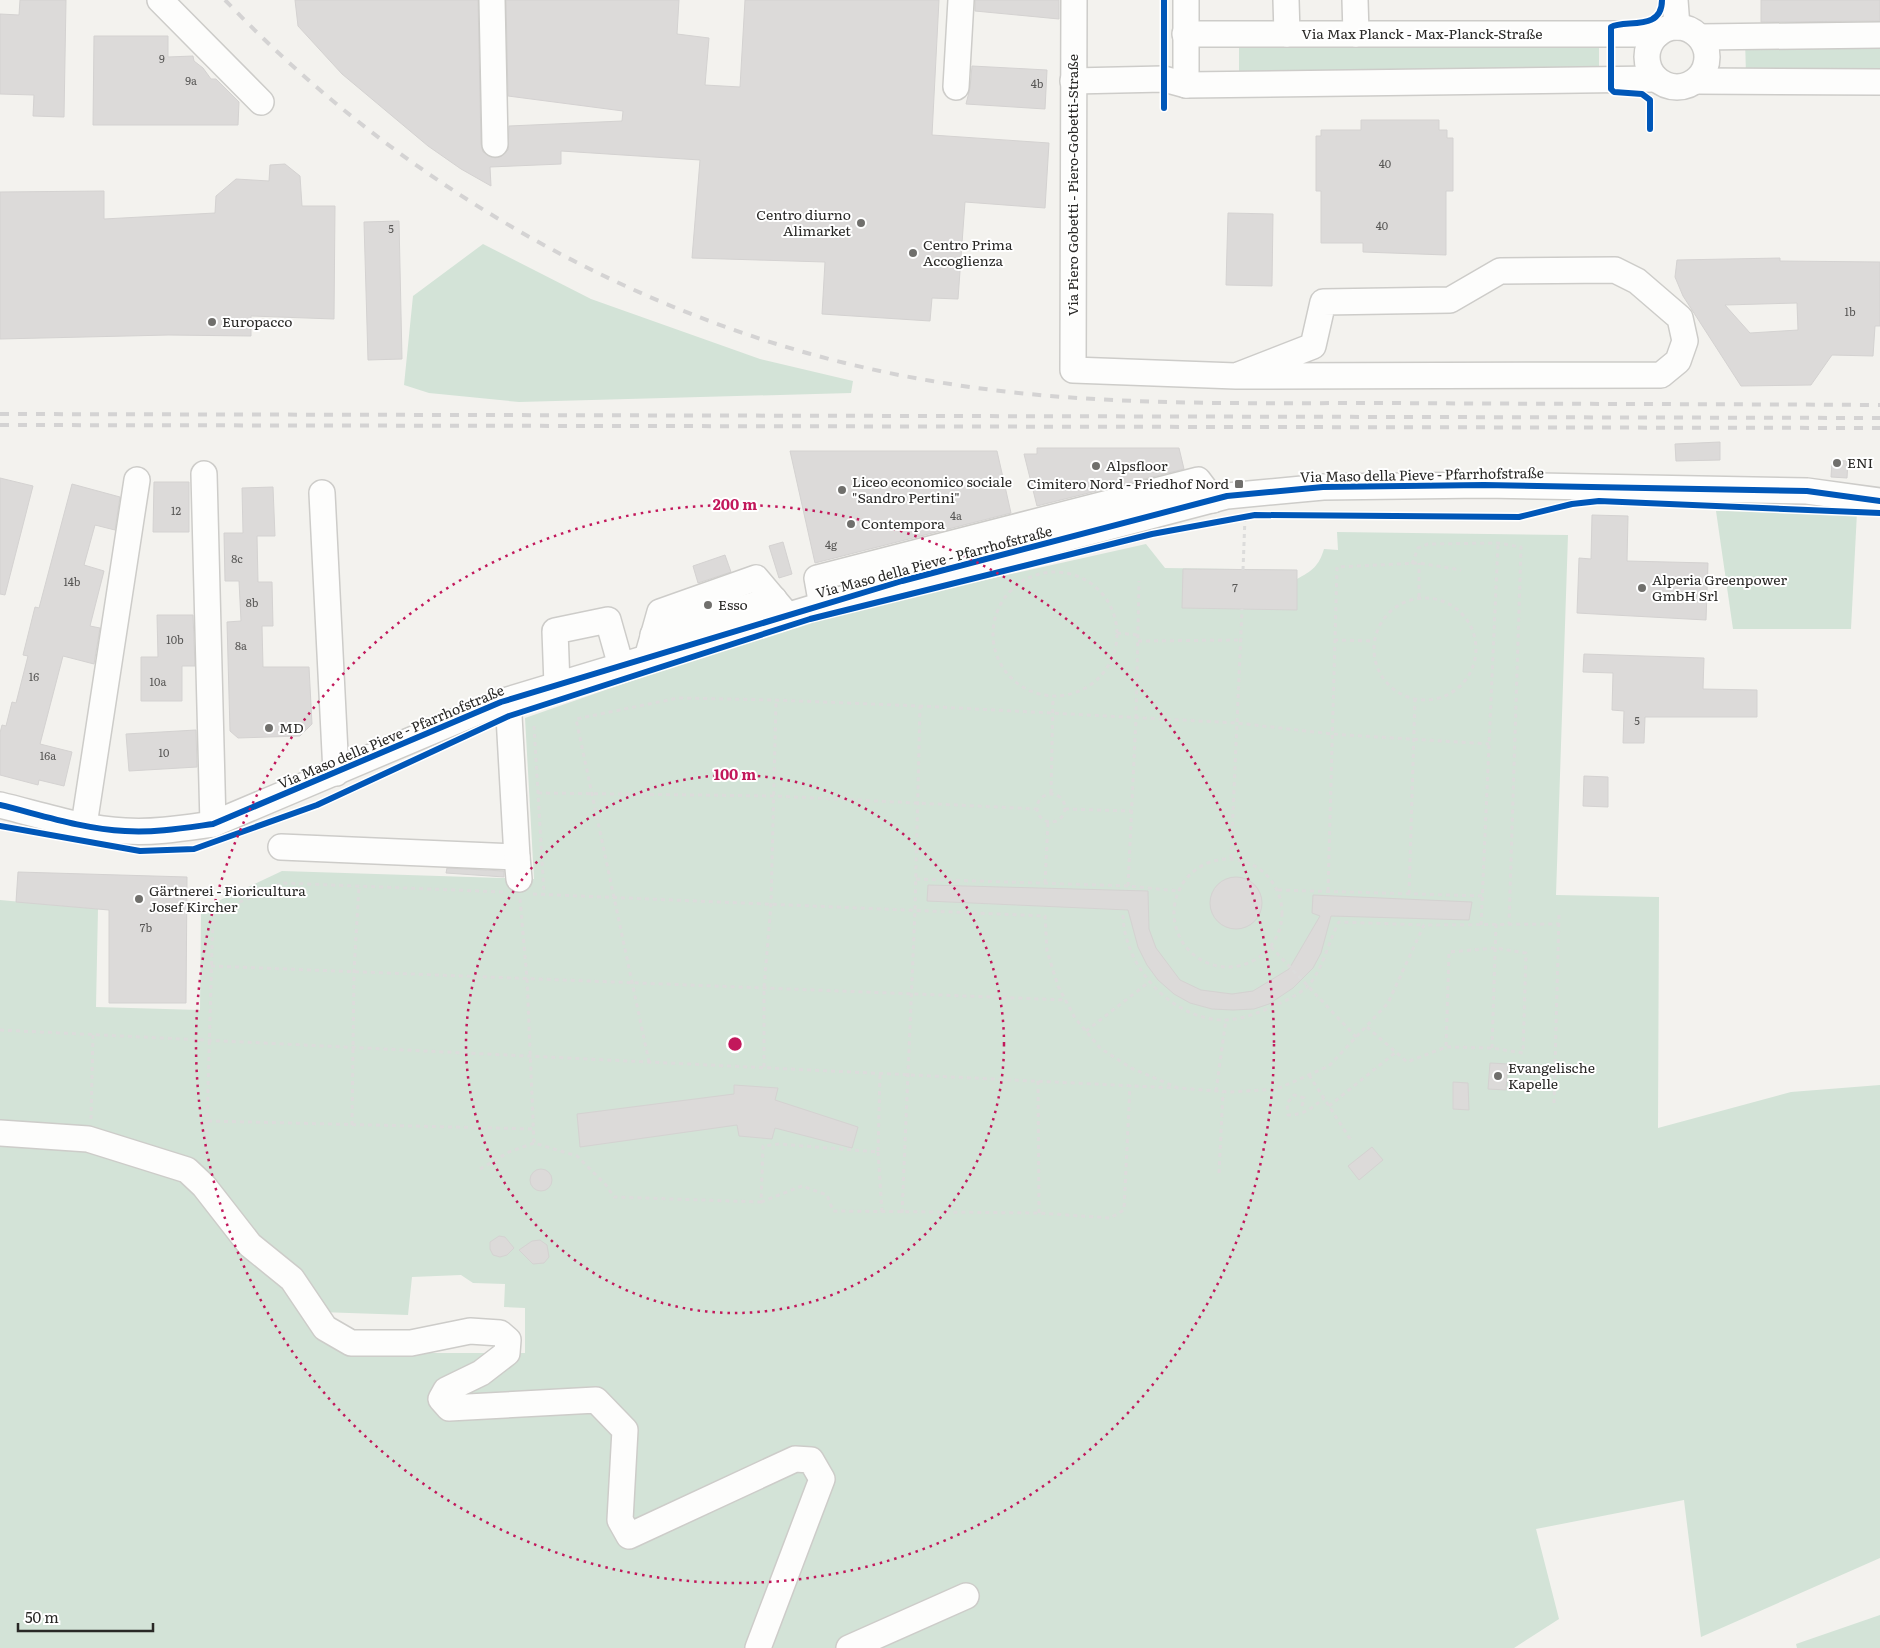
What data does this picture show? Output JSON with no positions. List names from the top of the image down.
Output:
{
  "streets": {
    "street": ["Via Max Planck - Max-Planck-Straße", "Via Piero Gobetti - Piero-Gobetti-Straße", "Via Maso della Pieve - Pfarrhofstraße"]
  },
  "places": {
    "other": [
      "Centro diurno Alimarket",
      "Centro Prima Accoglienza",
      "Europacco",
      "ENI",
      "Alpsfloor",
      "Liceo economico sociale \"Sandro Pertini\"",
      "Contempora",
      "Alperia Greenpower GmbH Srl",
      "Esso",
      "MD",
      "Gärtnerei - Fioricultura Josef Kircher",
      "Evangelische Kapelle"
    ],
    "transit": ["Cimitero Nord - Friedhof Nord"]
  },
  "house_numbers": [
    "9",
    "9a",
    "4b",
    "40",
    "40",
    "5",
    "1b",
    "12",
    "4a",
    "4g",
    "8c",
    "14b",
    "7",
    "8b",
    "10b",
    "8a",
    "16",
    "10a",
    "5",
    "10",
    "16a",
    "7b"
  ],
  "scale_bar": "50 m",
  "rings": ["200 m", "100 m"]
}
